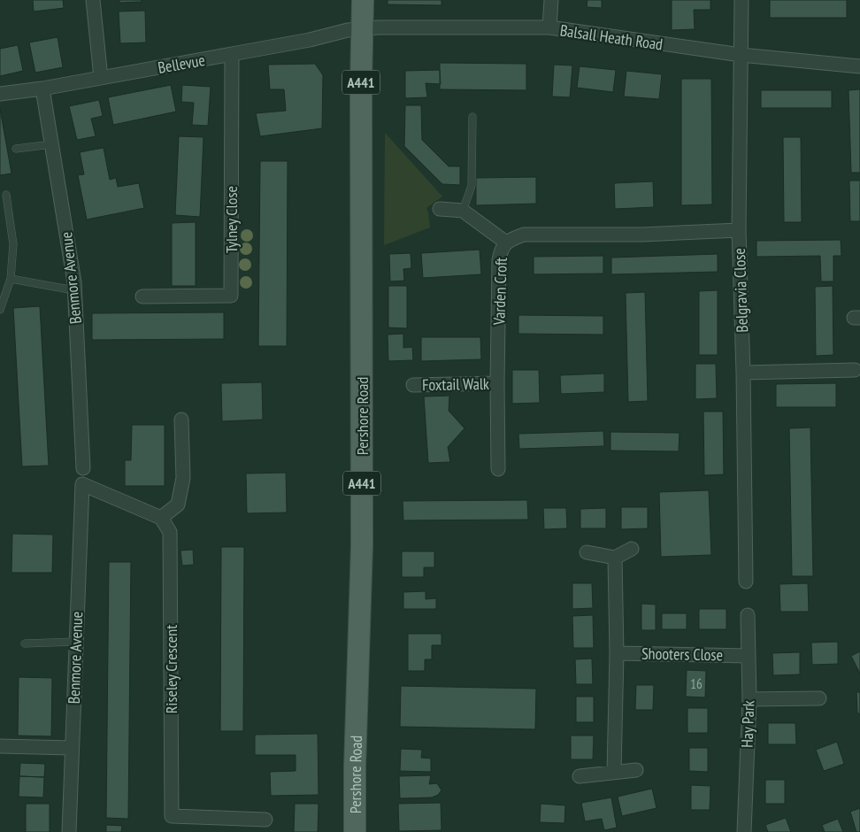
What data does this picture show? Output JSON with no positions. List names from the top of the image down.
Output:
{
  "streets": {
    "main road": ["A441", "Pershore Road"],
    "street": [
      "Balsall Heath Road",
      "Bellevue",
      "Tylney Close",
      "Benmore Avenue",
      "Belgravia Close",
      "Varden Croft",
      "Foxtail Walk",
      "Shooters Close",
      "Riseley Crescent",
      "Hay Park"
    ]
  },
  "crossings": [
    ["Balsall Heath Road", "Bellevue"],
    ["Balsall Heath Road", "Belgravia Close"],
    ["Balsall Heath Road", "Pershore Road"],
    ["Bellevue", "Tylney Close"],
    ["Bellevue", "Benmore Avenue"],
    ["Bellevue", "Pershore Road"],
    ["Benmore Avenue", "Riseley Crescent"],
    ["Belgravia Close", "Varden Croft"],
    ["Varden Croft", "Foxtail Walk"],
    ["Shooters Close", "Hay Park"]
  ],
  "house_numbers": ["16"]
}
